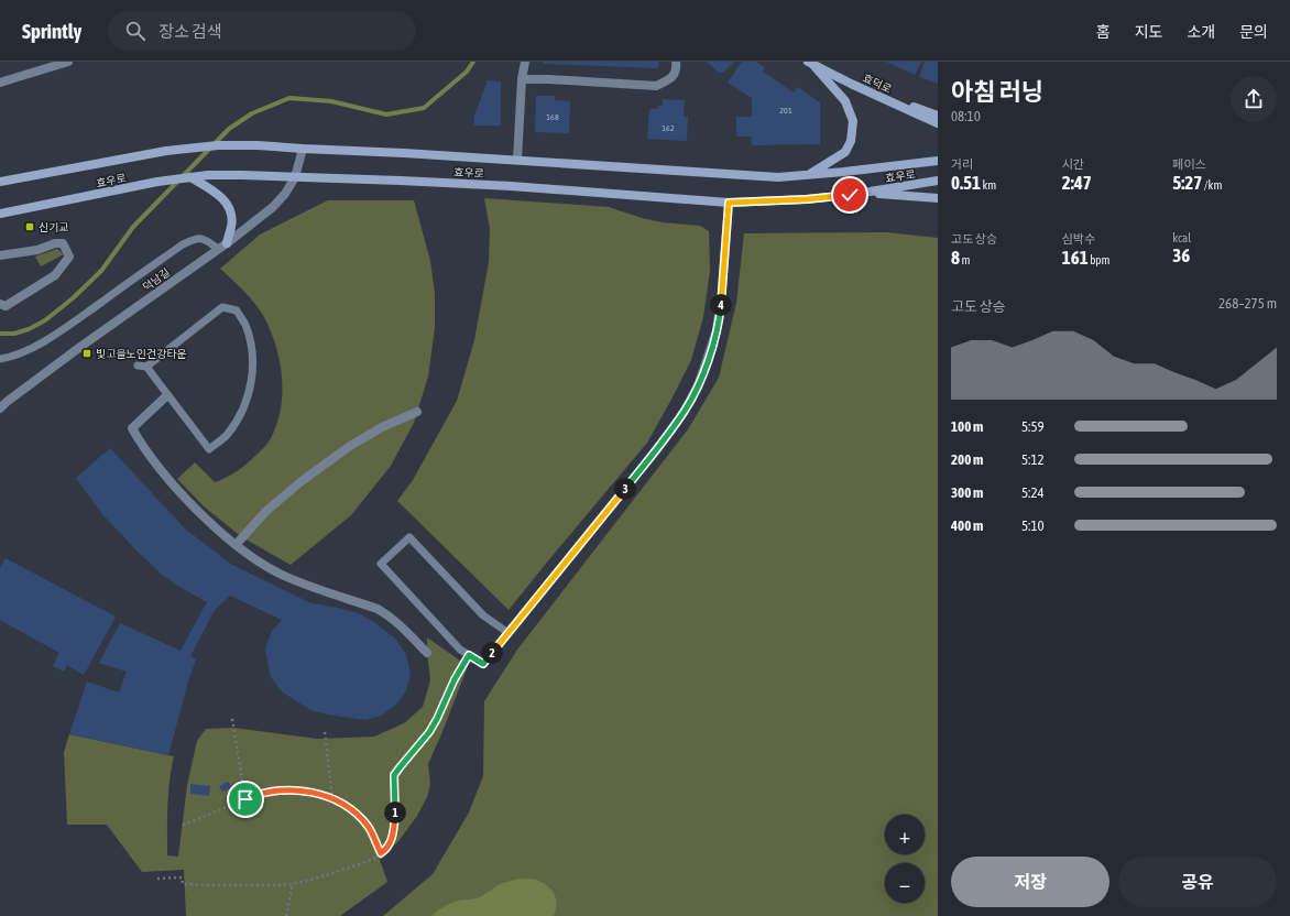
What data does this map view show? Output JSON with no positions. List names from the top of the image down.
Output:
{
  "streets": {
    "main road": ["효덕로", "효우로"],
    "street": ["덕남길"]
  },
  "crossings": [
    ["효우로", "덕남길"]
  ],
  "places": {
    "transit": ["신기교", "빛고을노인건강타운"]
  },
  "house_numbers": ["201", "168", "162"],
  "page": {
    "header": "Sprintly",
    "search": "장소 검색",
    "nav": [
      "홈",
      "지도",
      "소개",
      "문의"
    ],
    "heading": ["아침 러닝", "08:10"],
    "stats": [
      ["거리", "0.51 km"],
      ["시간", "2:47"],
      ["페이스", "5:27 /km"],
      ["고도 상승", "8 m"],
      ["심박수", "161 bpm"],
      ["kcal", "36"]
    ],
    "chart": ["고도 상승", "268–275 m"],
    "pins": [
      "4",
      "3",
      "2",
      "1"
    ],
    "list": [
      {
        "name": "100 m",
        "note": "5:59"
      },
      {
        "name": "200 m",
        "note": "5:12"
      },
      {
        "name": "300 m",
        "note": "5:24"
      },
      {
        "name": "400 m",
        "note": "5:10"
      }
    ],
    "map_buttons": ["+", "−"],
    "buttons": ["저장", "공유"]
  }
}
